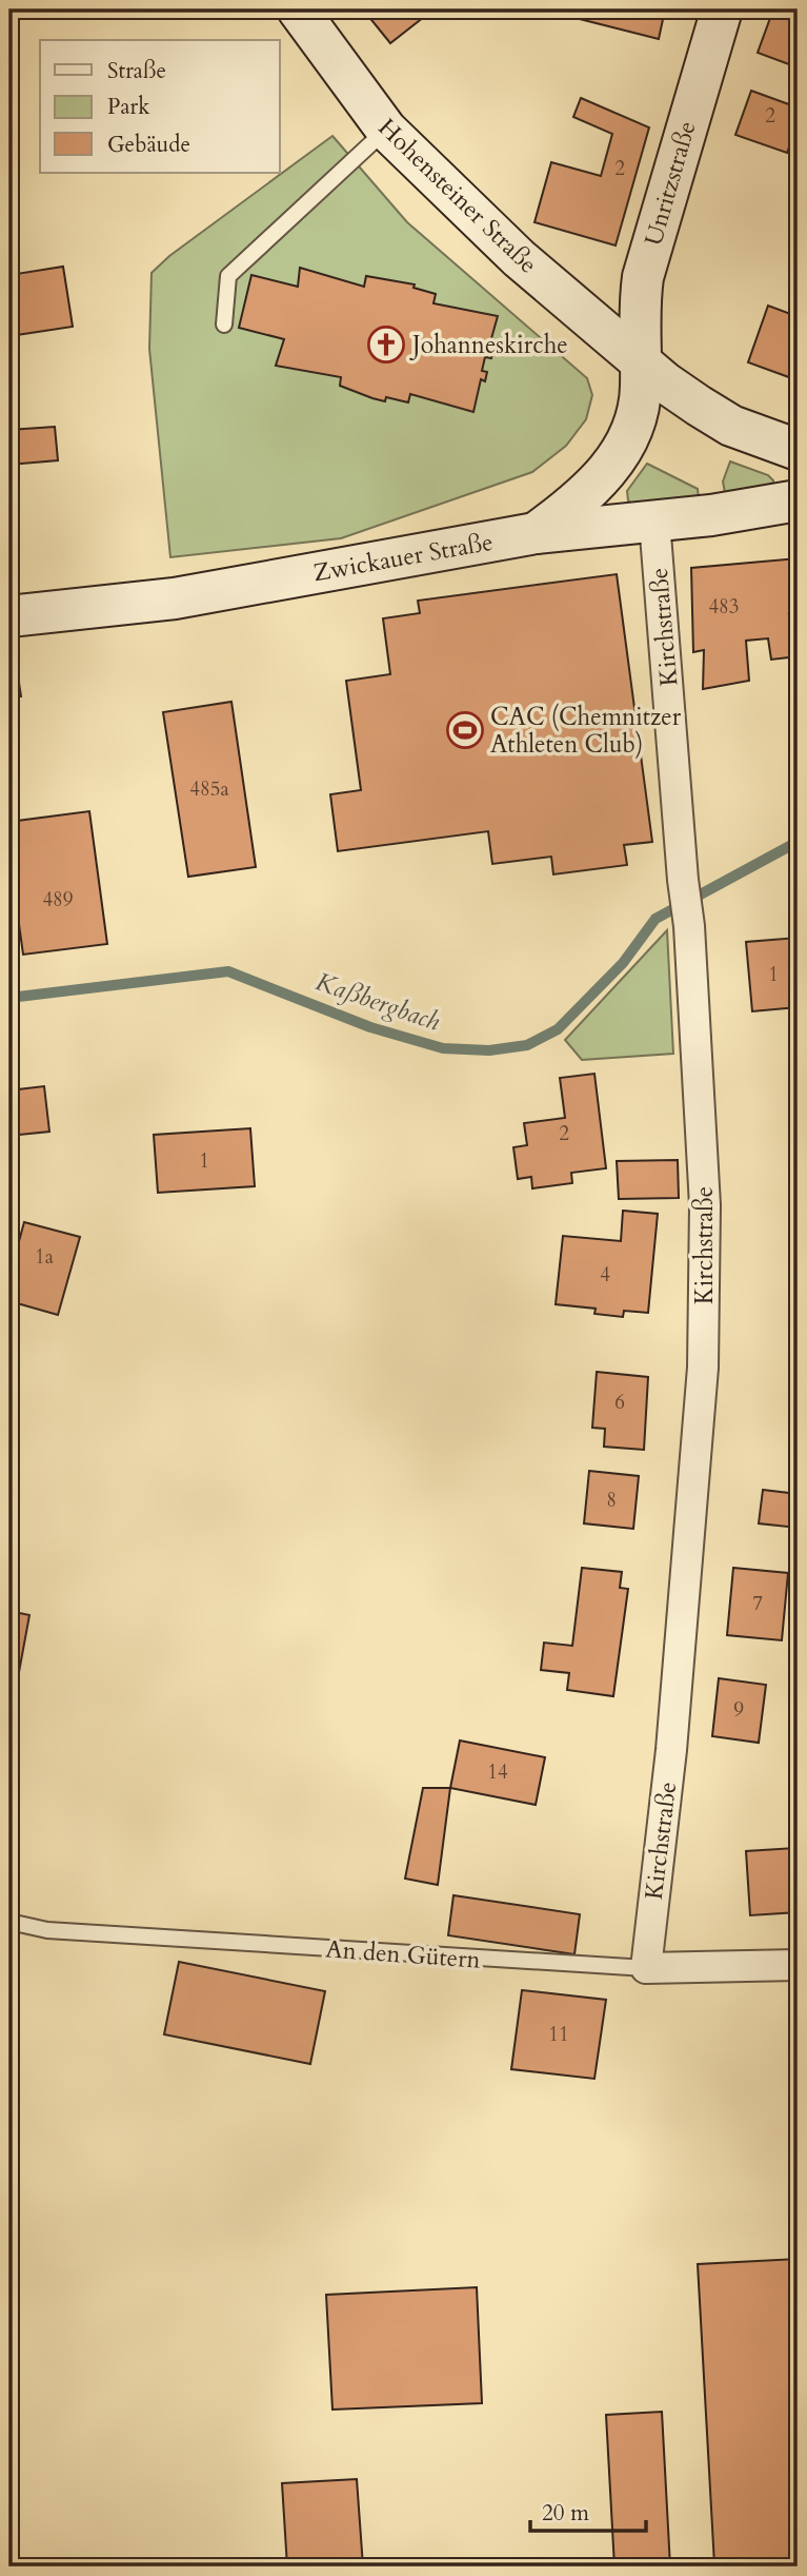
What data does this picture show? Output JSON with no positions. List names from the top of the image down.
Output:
{
  "streets": {
    "main road": ["Unritzstraße", "Hohensteiner Straße", "Zwickauer Straße"],
    "street": ["Kirchstraße", "An den Gütern"]
  },
  "crossings": [
    ["Unritzstraße", "Hohensteiner Straße"],
    ["Zwickauer Straße", "Kirchstraße"],
    ["Kirchstraße", "An den Gütern"]
  ],
  "water": ["Kaßbergbach"],
  "places": {
    "church": ["Johanneskirche"],
    "sports": ["CAC (Chemnitzer Athleten Club)"]
  },
  "house_numbers": [
    "2",
    "2",
    "483",
    "485a",
    "489",
    "1",
    "2",
    "1",
    "1a",
    "4",
    "6",
    "8",
    "7",
    "9",
    "14",
    "11"
  ],
  "legend": ["Straße", "Park", "Gebäude"],
  "scale_bar": "20 m"
}
